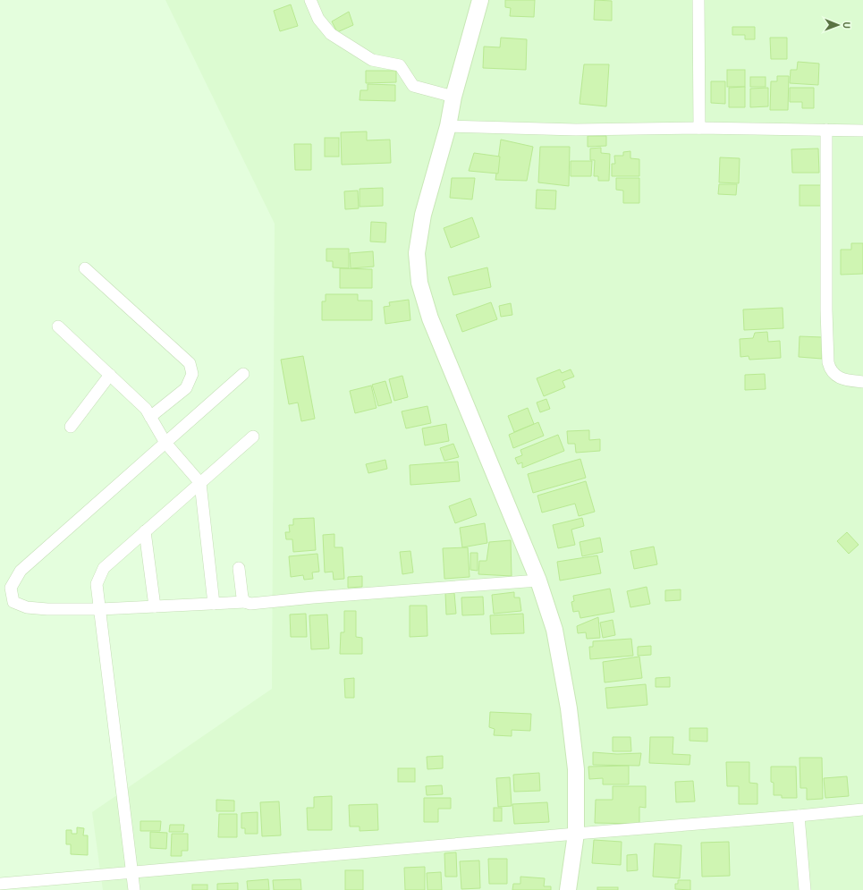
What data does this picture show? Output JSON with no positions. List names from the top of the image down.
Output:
{
  "north": "right"
}
